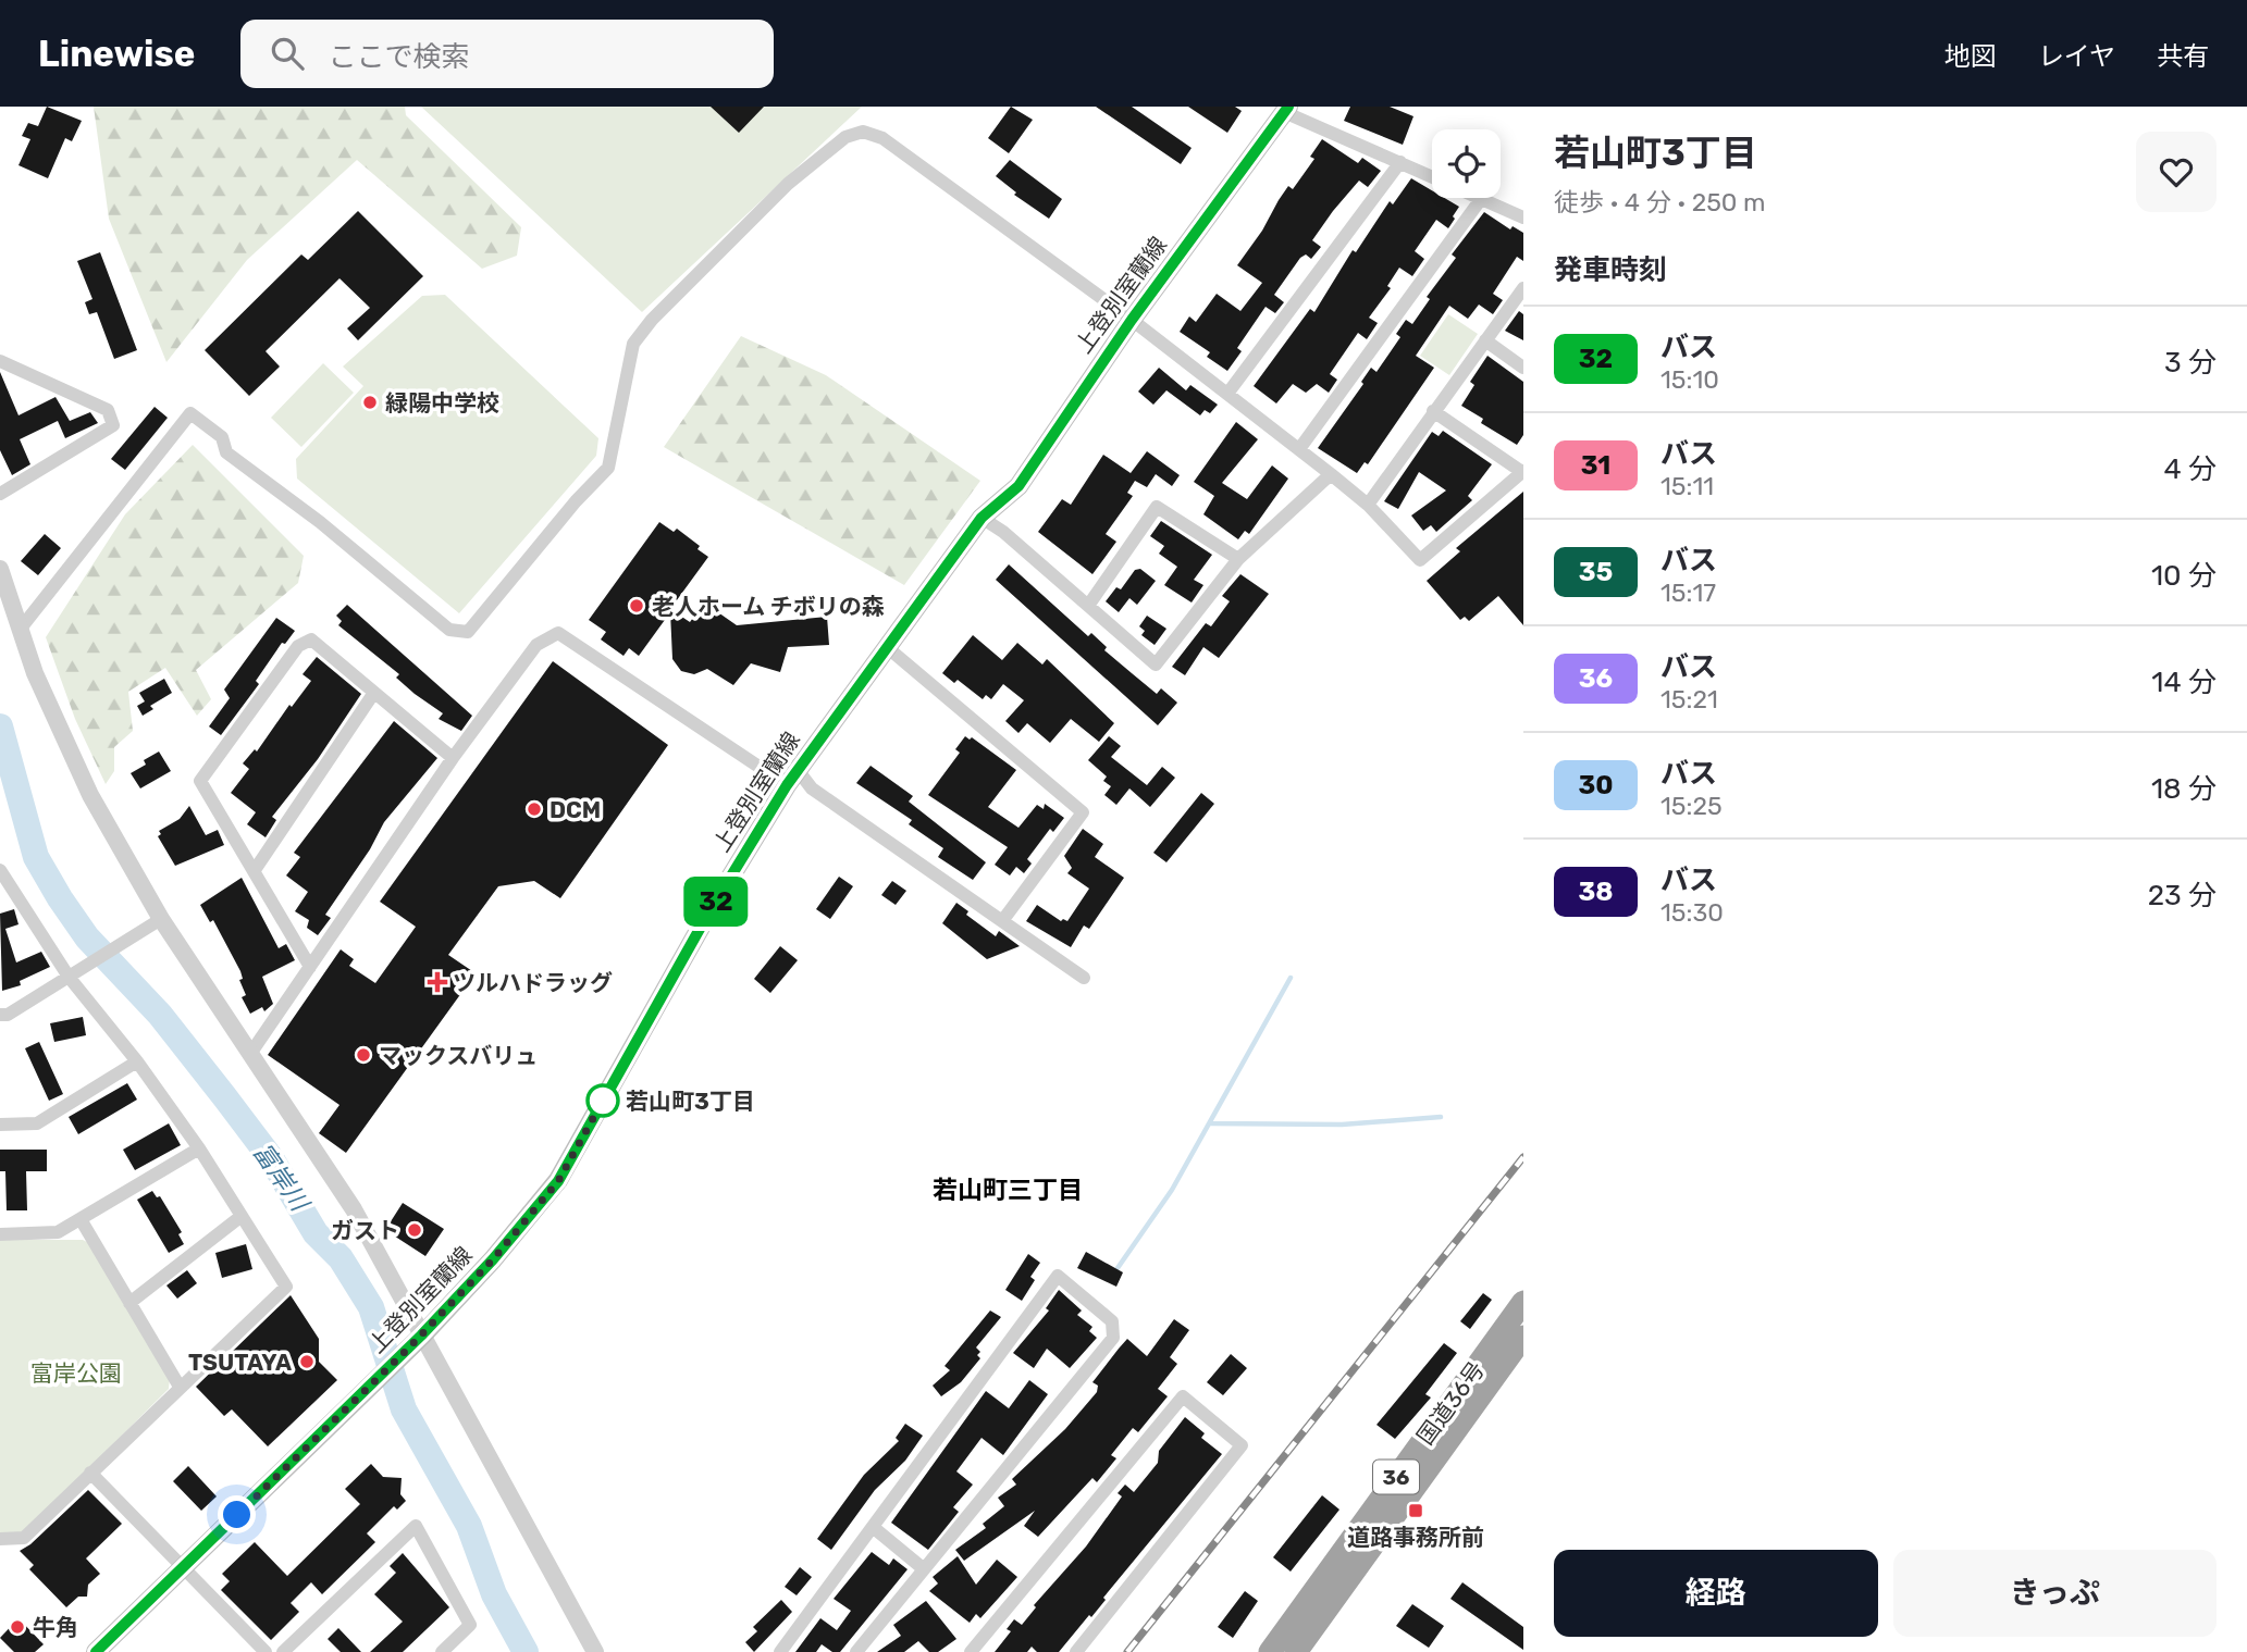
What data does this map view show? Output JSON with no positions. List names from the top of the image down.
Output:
{
  "streets": {
    "highway": ["国道36号", "36"],
    "main road": ["上登別室蘭線"]
  },
  "districts": ["若山町三丁目"],
  "water": ["富岸川"],
  "parks": ["富岸公園"],
  "places": {
    "other": [
      "緑陽中学校",
      "老人ホーム チボリの森",
      "DCM",
      "マックスバリュ",
      "若山町3丁目",
      "ガスト",
      "TSUTAYA",
      "牛角"
    ],
    "health": ["ツルハドラッグ"],
    "transit": ["道路事務所前"]
  },
  "lines": ["bus line 32"],
  "page": {
    "header": "Linewise",
    "search": "ここで検索",
    "nav": ["地図", "レイヤ", "共有"],
    "on_map": "32",
    "heading": [
      ["若山町3丁目", "徒歩 · 4 分 · 250 m"],
      "発車時刻"
    ],
    "list": [
      {
        "mark": "32",
        "name": "バス",
        "note": "15:10",
        "value": "3 分"
      },
      {
        "mark": "31",
        "name": "バス",
        "note": "15:11",
        "value": "4 分"
      },
      {
        "mark": "35",
        "name": "バス",
        "note": "15:17",
        "value": "10 分"
      },
      {
        "mark": "36",
        "name": "バス",
        "note": "15:21",
        "value": "14 分"
      },
      {
        "mark": "30",
        "name": "バス",
        "note": "15:25",
        "value": "18 分"
      },
      {
        "mark": "38",
        "name": "バス",
        "note": "15:30",
        "value": "23 分"
      }
    ],
    "buttons": ["経路", "きっぷ"]
  }
}
